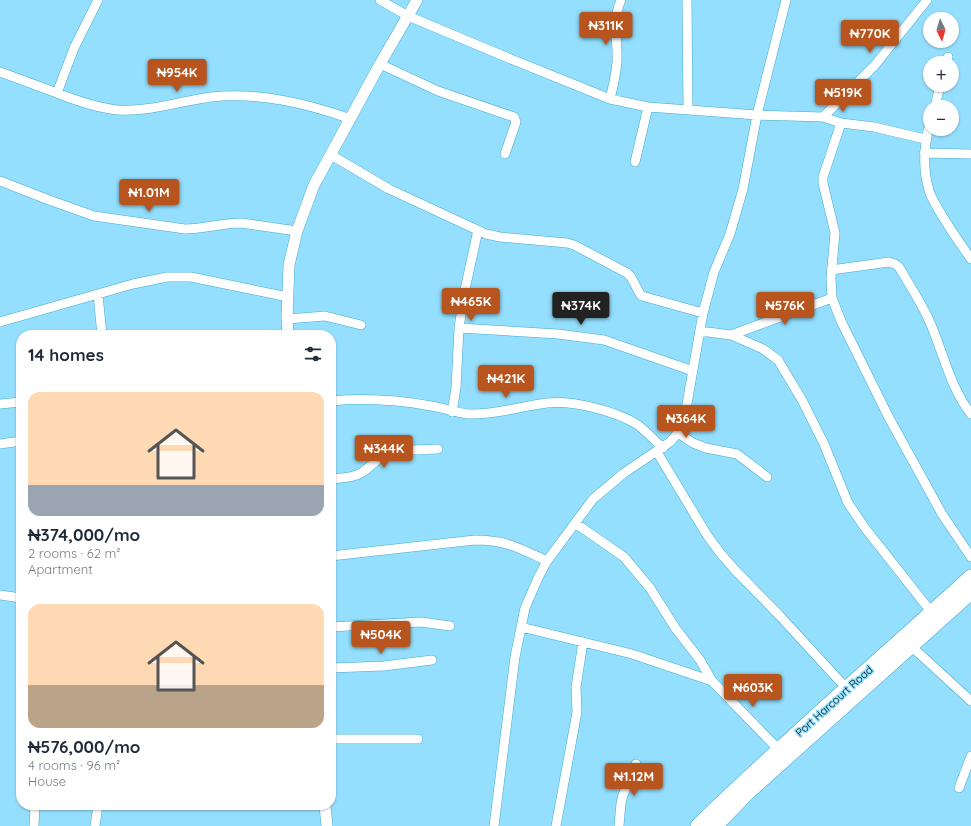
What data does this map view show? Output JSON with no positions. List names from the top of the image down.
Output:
{
  "streets": {
    "highway": ["Port Harcourt Road"]
  },
  "north": "bottom",
  "page": {
    "map_buttons": ["+", "−"],
    "price": [
      "₦311K",
      "₦770K",
      "₦954K",
      "₦519K",
      "₦1.01M",
      "₦465K",
      "₦374K",
      "₦576K",
      "₦421K",
      "₦364K",
      "₦344K",
      "₦504K",
      "₦603K",
      "₦1.12M"
    ],
    "heading": "14 homes",
    "list": [
      {
        "name": "₦374,000/mo",
        "note": "2 rooms · 62 m² · Apartment"
      },
      {
        "name": "₦576,000/mo",
        "note": "4 rooms · 96 m² · House"
      }
    ]
  }
}
